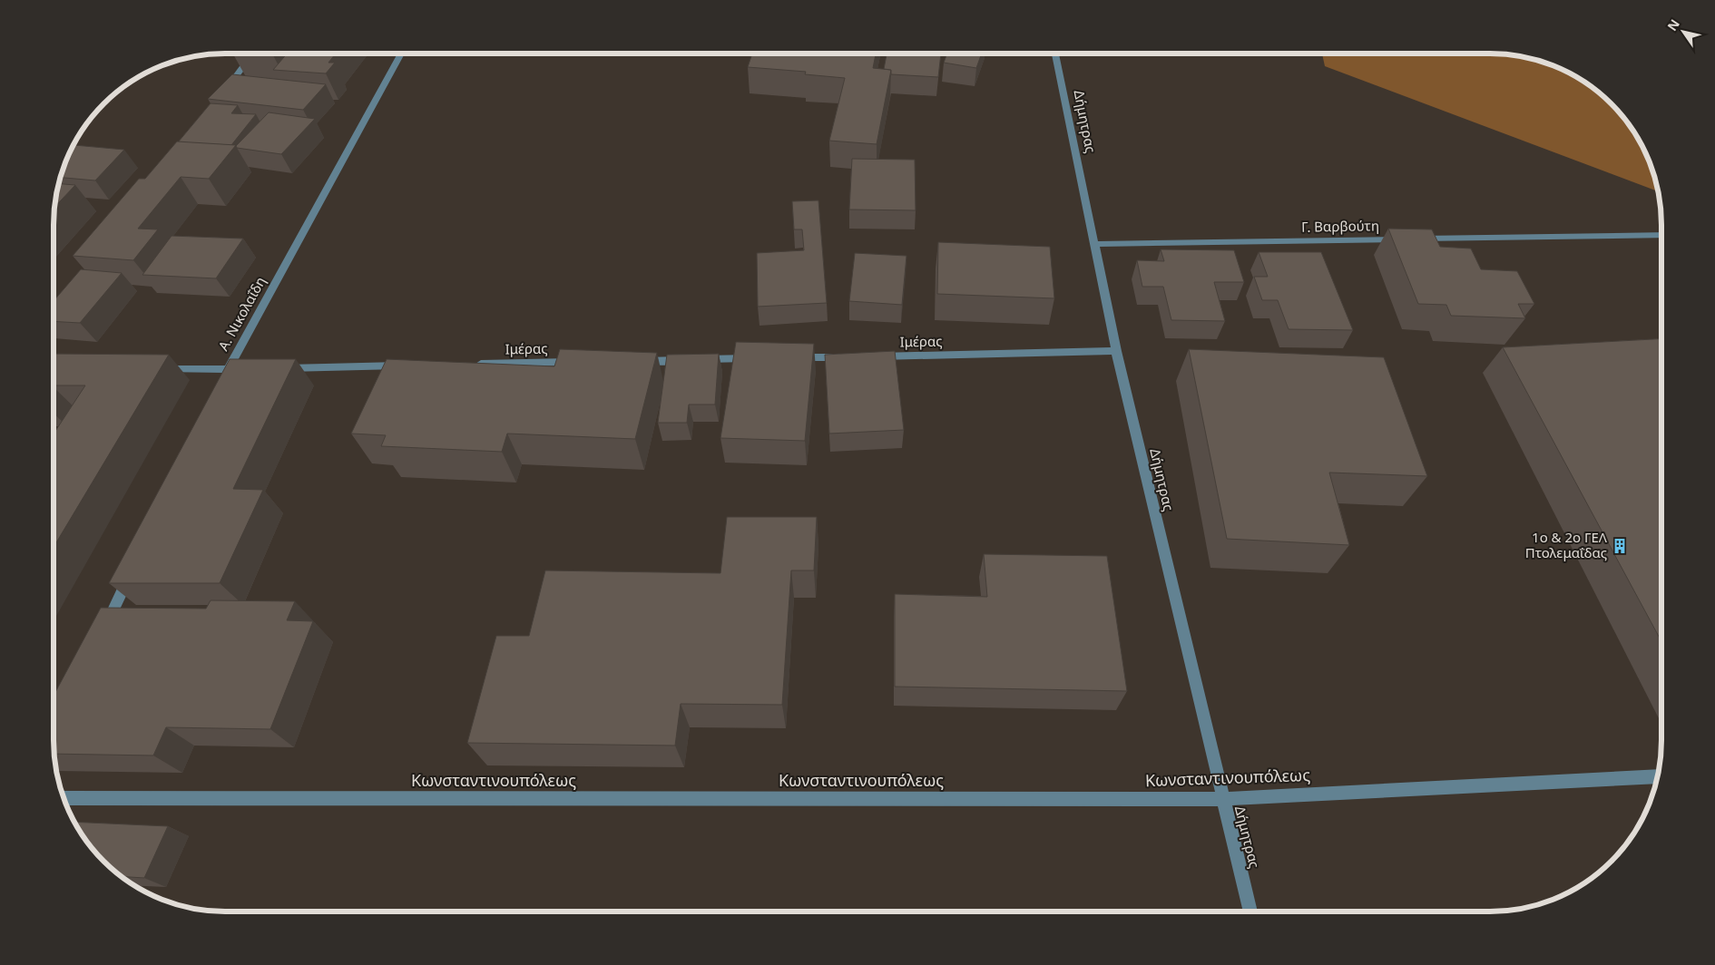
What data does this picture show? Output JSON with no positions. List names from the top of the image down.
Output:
{
  "streets": {
    "street": [
      "Δήμητρας",
      "Γ. Βαρβούτη",
      "Α. Νικολαΐδη",
      "Ιμέρας",
      "Κωνσταντινουπόλεως"
    ]
  },
  "crossings": [
    ["Δήμητρας", "Γ. Βαρβούτη"],
    ["Δήμητρας", "Ιμέρας"],
    ["Δήμητρας", "Κωνσταντινουπόλεως"]
  ],
  "places": {
    "building": ["1ο & 2ο ΓΕΛ Πτολεμαΐδας"]
  },
  "north": "top left"
}
